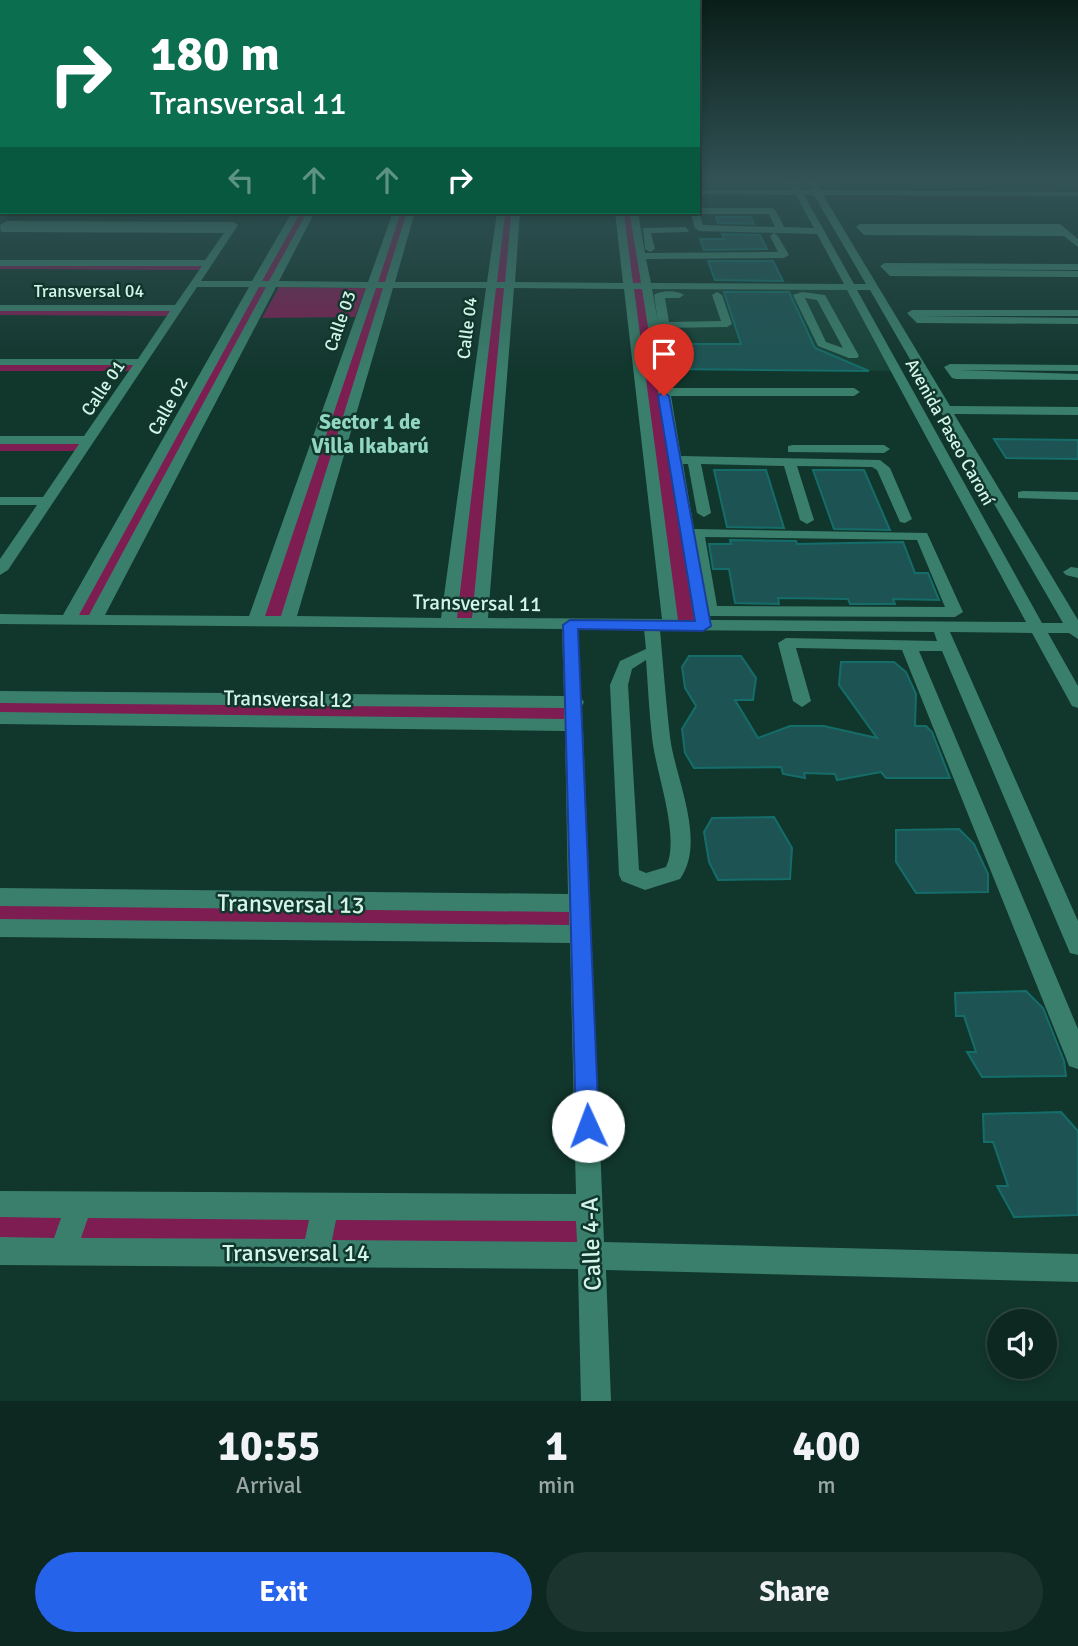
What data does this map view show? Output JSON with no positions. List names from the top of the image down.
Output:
{
  "streets": {
    "street": [
      "Transversal 04",
      "Calle 03",
      "Calle 04",
      "Calle 01",
      "Calle 02",
      "Avenida Paseo Caroní",
      "Transversal 11",
      "Transversal 12",
      "Transversal 13",
      "Calle 4-A",
      "Transversal 14"
    ]
  },
  "crossings": [
    ["Transversal 04", "Calle 01"],
    ["Calle 03", "Transversal 11"],
    ["Calle 04", "Transversal 11"],
    ["Calle 02", "Transversal 11"],
    ["Avenida Paseo Caroní", "Transversal 11"],
    ["Transversal 11", "Calle 4-A"],
    ["Transversal 12", "Calle 4-A"],
    ["Transversal 13", "Calle 4-A"],
    ["Calle 4-A", "Transversal 14"]
  ],
  "districts": ["Sector 1 de Villa Ikabarú"],
  "page": {
    "turn": ["180 m", "Transversal 11"],
    "eta": [
      "10:55",
      "Arrival",
      "1",
      "min",
      "400",
      "m"
    ],
    "buttons": ["Exit", "Share"]
  }
}
